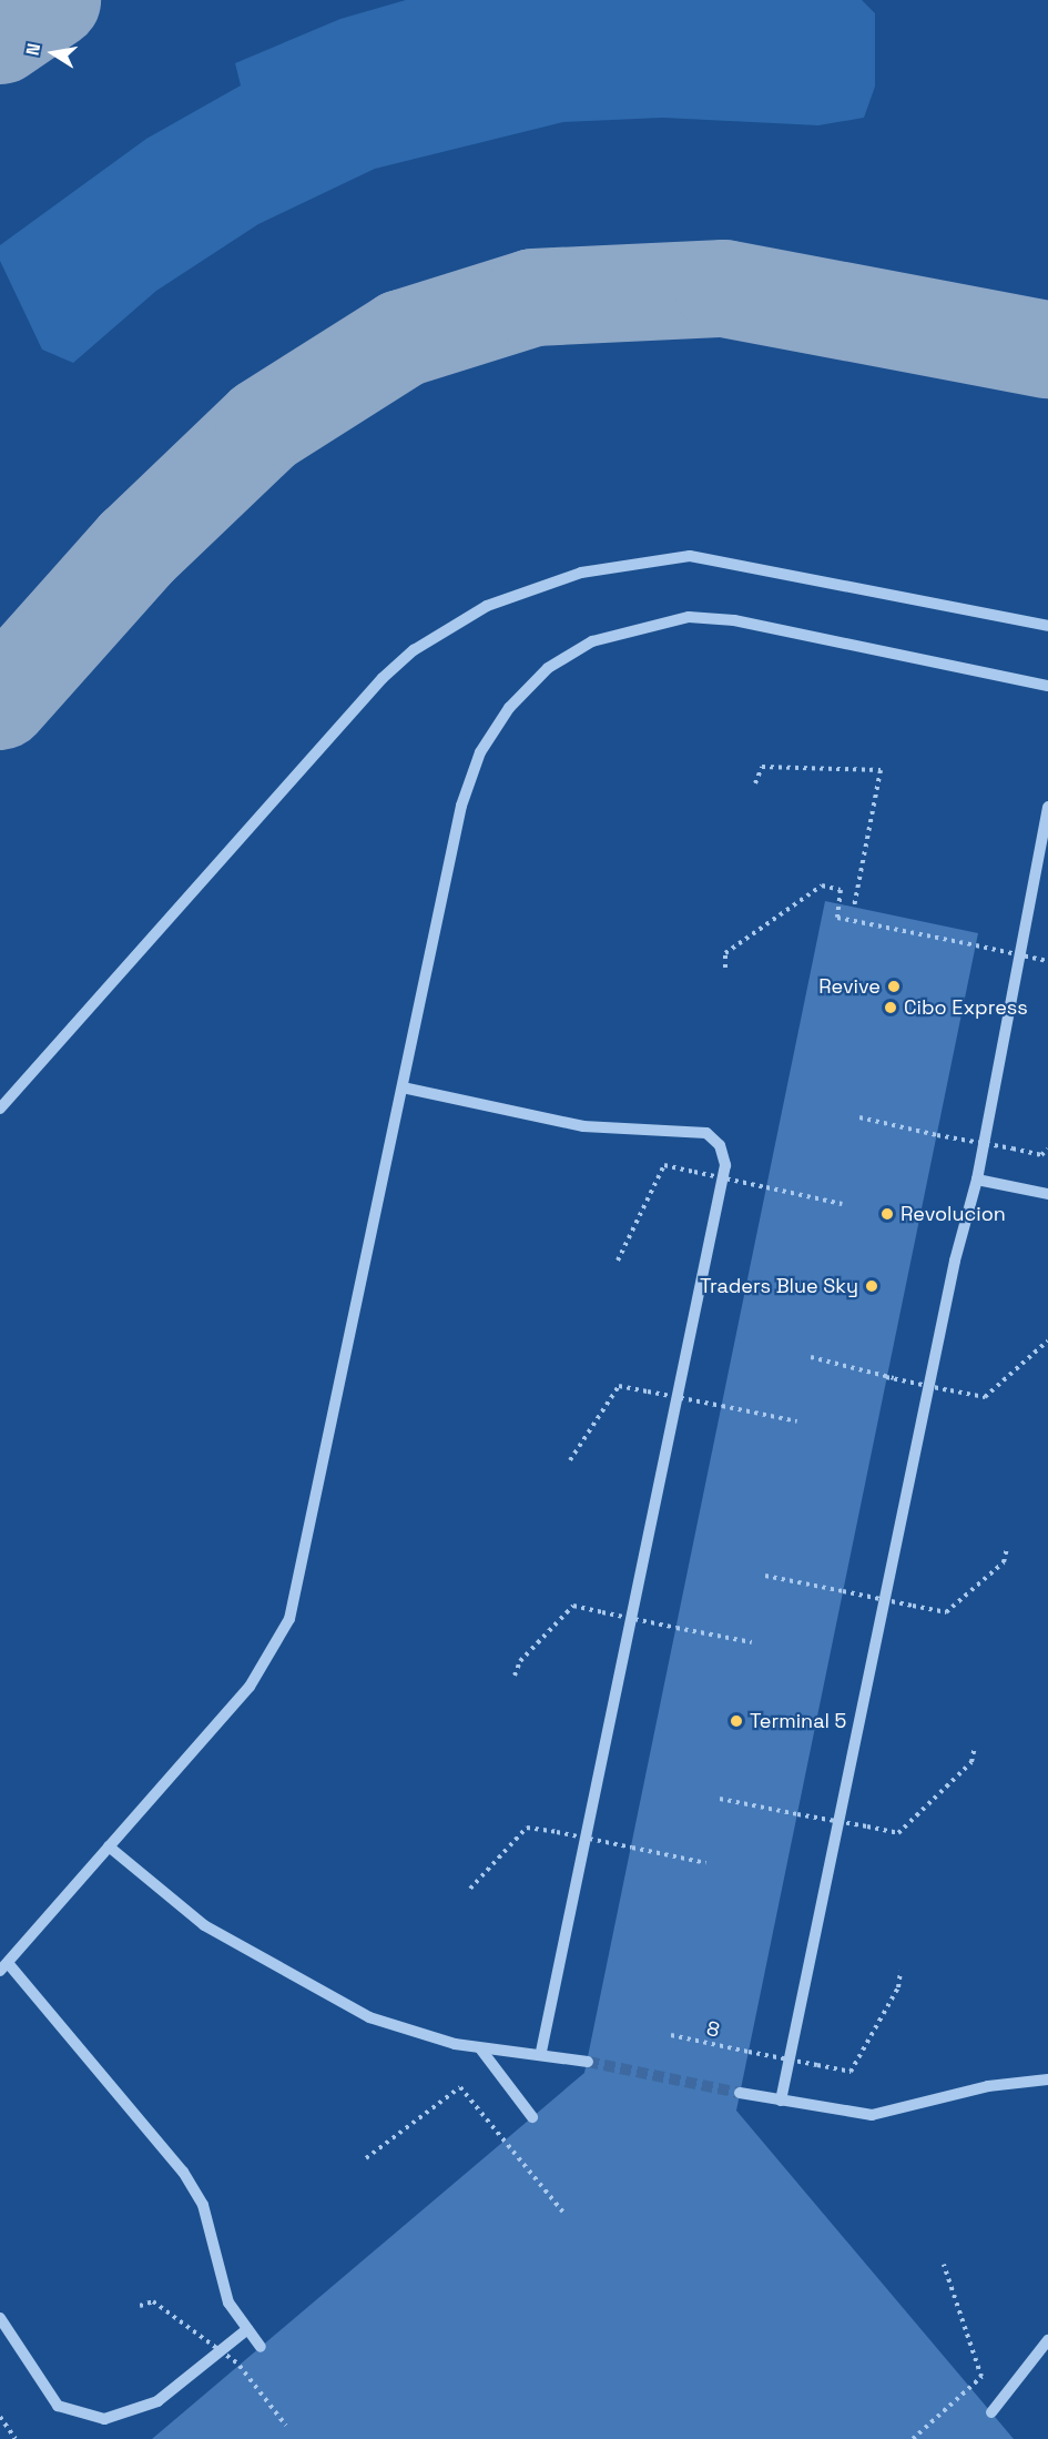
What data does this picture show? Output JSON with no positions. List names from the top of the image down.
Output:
{
  "streets": {
    "path": ["8"]
  },
  "places": [
    "Revive",
    "Cibo Express",
    "Revolucion",
    "Traders Blue Sky",
    "Terminal 5"
  ],
  "north": "left"
}
